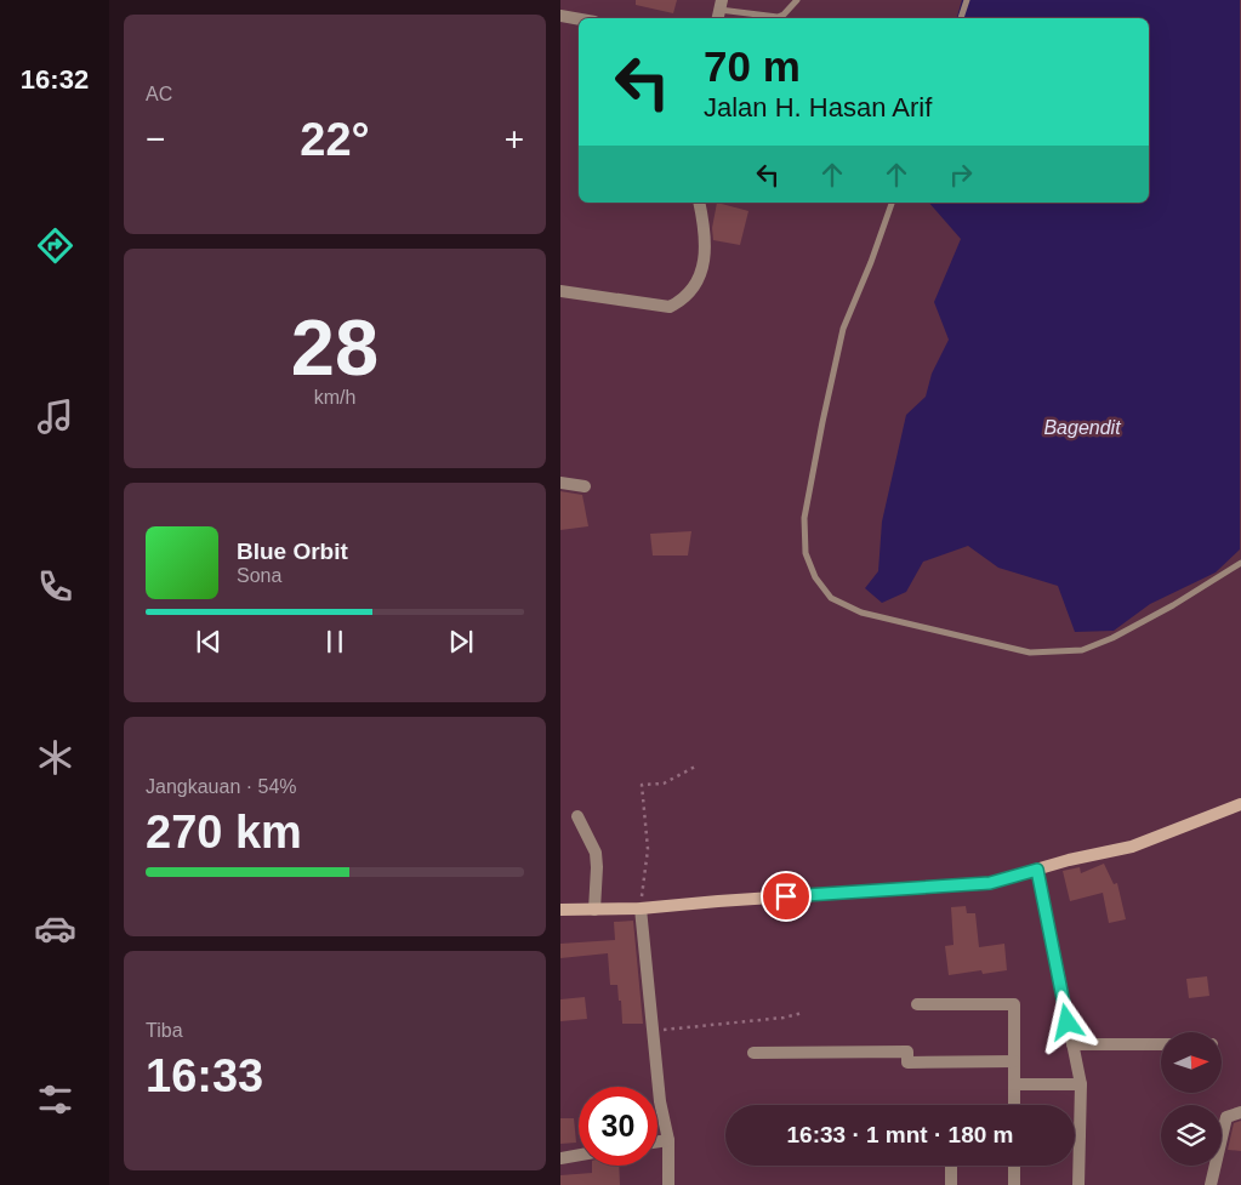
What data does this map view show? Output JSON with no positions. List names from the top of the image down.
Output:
{
  "water": ["Bagendit"],
  "north": "right",
  "page": {
    "tabs": "16:32",
    "tile": [
      "AC",
      ["28", "km/h"],
      ["Jangkauan · 54%", "270 km"],
      ["Tiba", "16:33"]
    ],
    "turn": ["70 m", "Jalan H. Hasan Arif"],
    "heat": ["−", "22°", "+"],
    "song": ["Blue Orbit", "Sona"],
    "limit": "30",
    "trip": "16:33 · 1 mnt · 180 m"
  }
}
